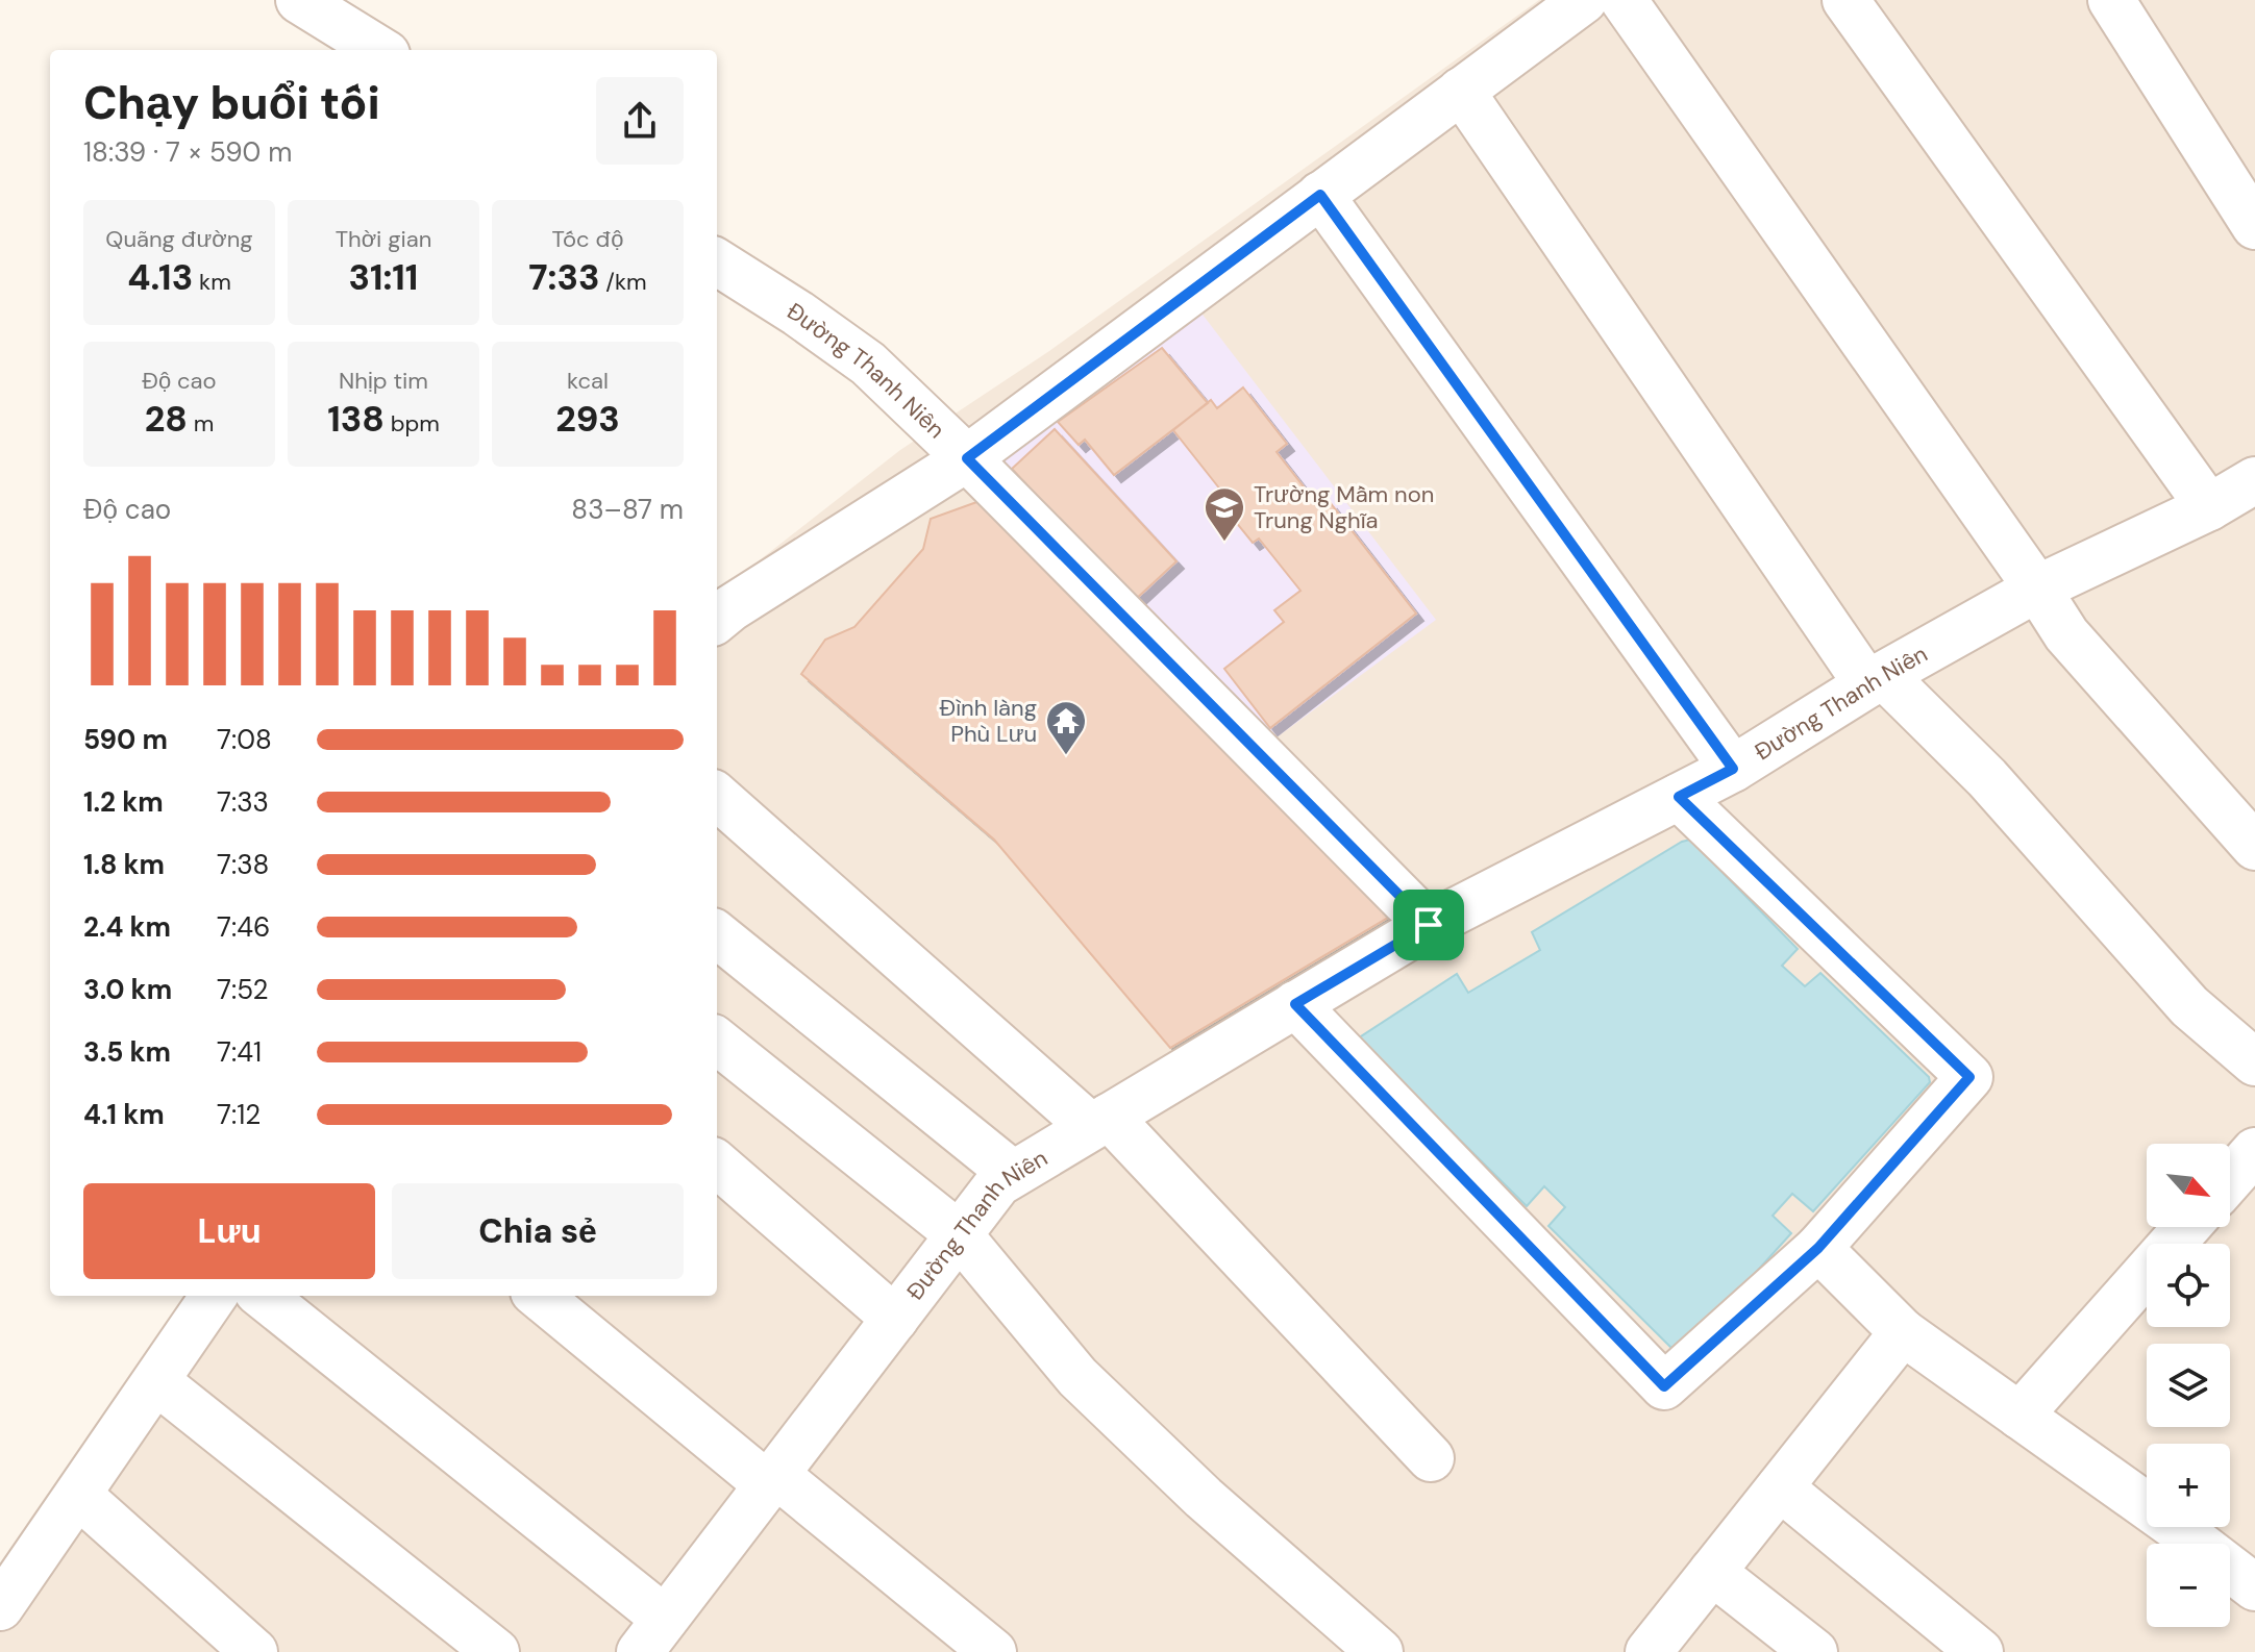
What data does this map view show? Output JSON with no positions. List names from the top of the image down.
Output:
{
  "streets": {
    "street": ["Đường Thanh Niên"]
  },
  "places": {
    "school or university": ["Trường Mầm non Trung Nghĩa"],
    "temple": ["Đình làng Phù Lưu"]
  },
  "north": "bottom right",
  "page": {
    "heading": ["Chạy buổi tối", "18:39 · 7 × 590 m"],
    "stats": [
      ["Quãng đường", "4.13 km"],
      ["Thời gian", "31:11"],
      ["Tốc độ", "7:33 /km"],
      ["Độ cao", "28 m"],
      ["Nhịp tim", "138 bpm"],
      ["kcal", "293"]
    ],
    "chart": ["Độ cao", "83–87 m"],
    "list": [
      {
        "name": "590 m",
        "note": "7:08"
      },
      {
        "name": "1.2 km",
        "note": "7:33"
      },
      {
        "name": "1.8 km",
        "note": "7:38"
      },
      {
        "name": "2.4 km",
        "note": "7:46"
      },
      {
        "name": "3.0 km",
        "note": "7:52"
      },
      {
        "name": "3.5 km",
        "note": "7:41"
      },
      {
        "name": "4.1 km",
        "note": "7:12"
      }
    ],
    "map_buttons": ["+", "−"],
    "buttons": ["Lưu", "Chia sẻ"]
  }
}
